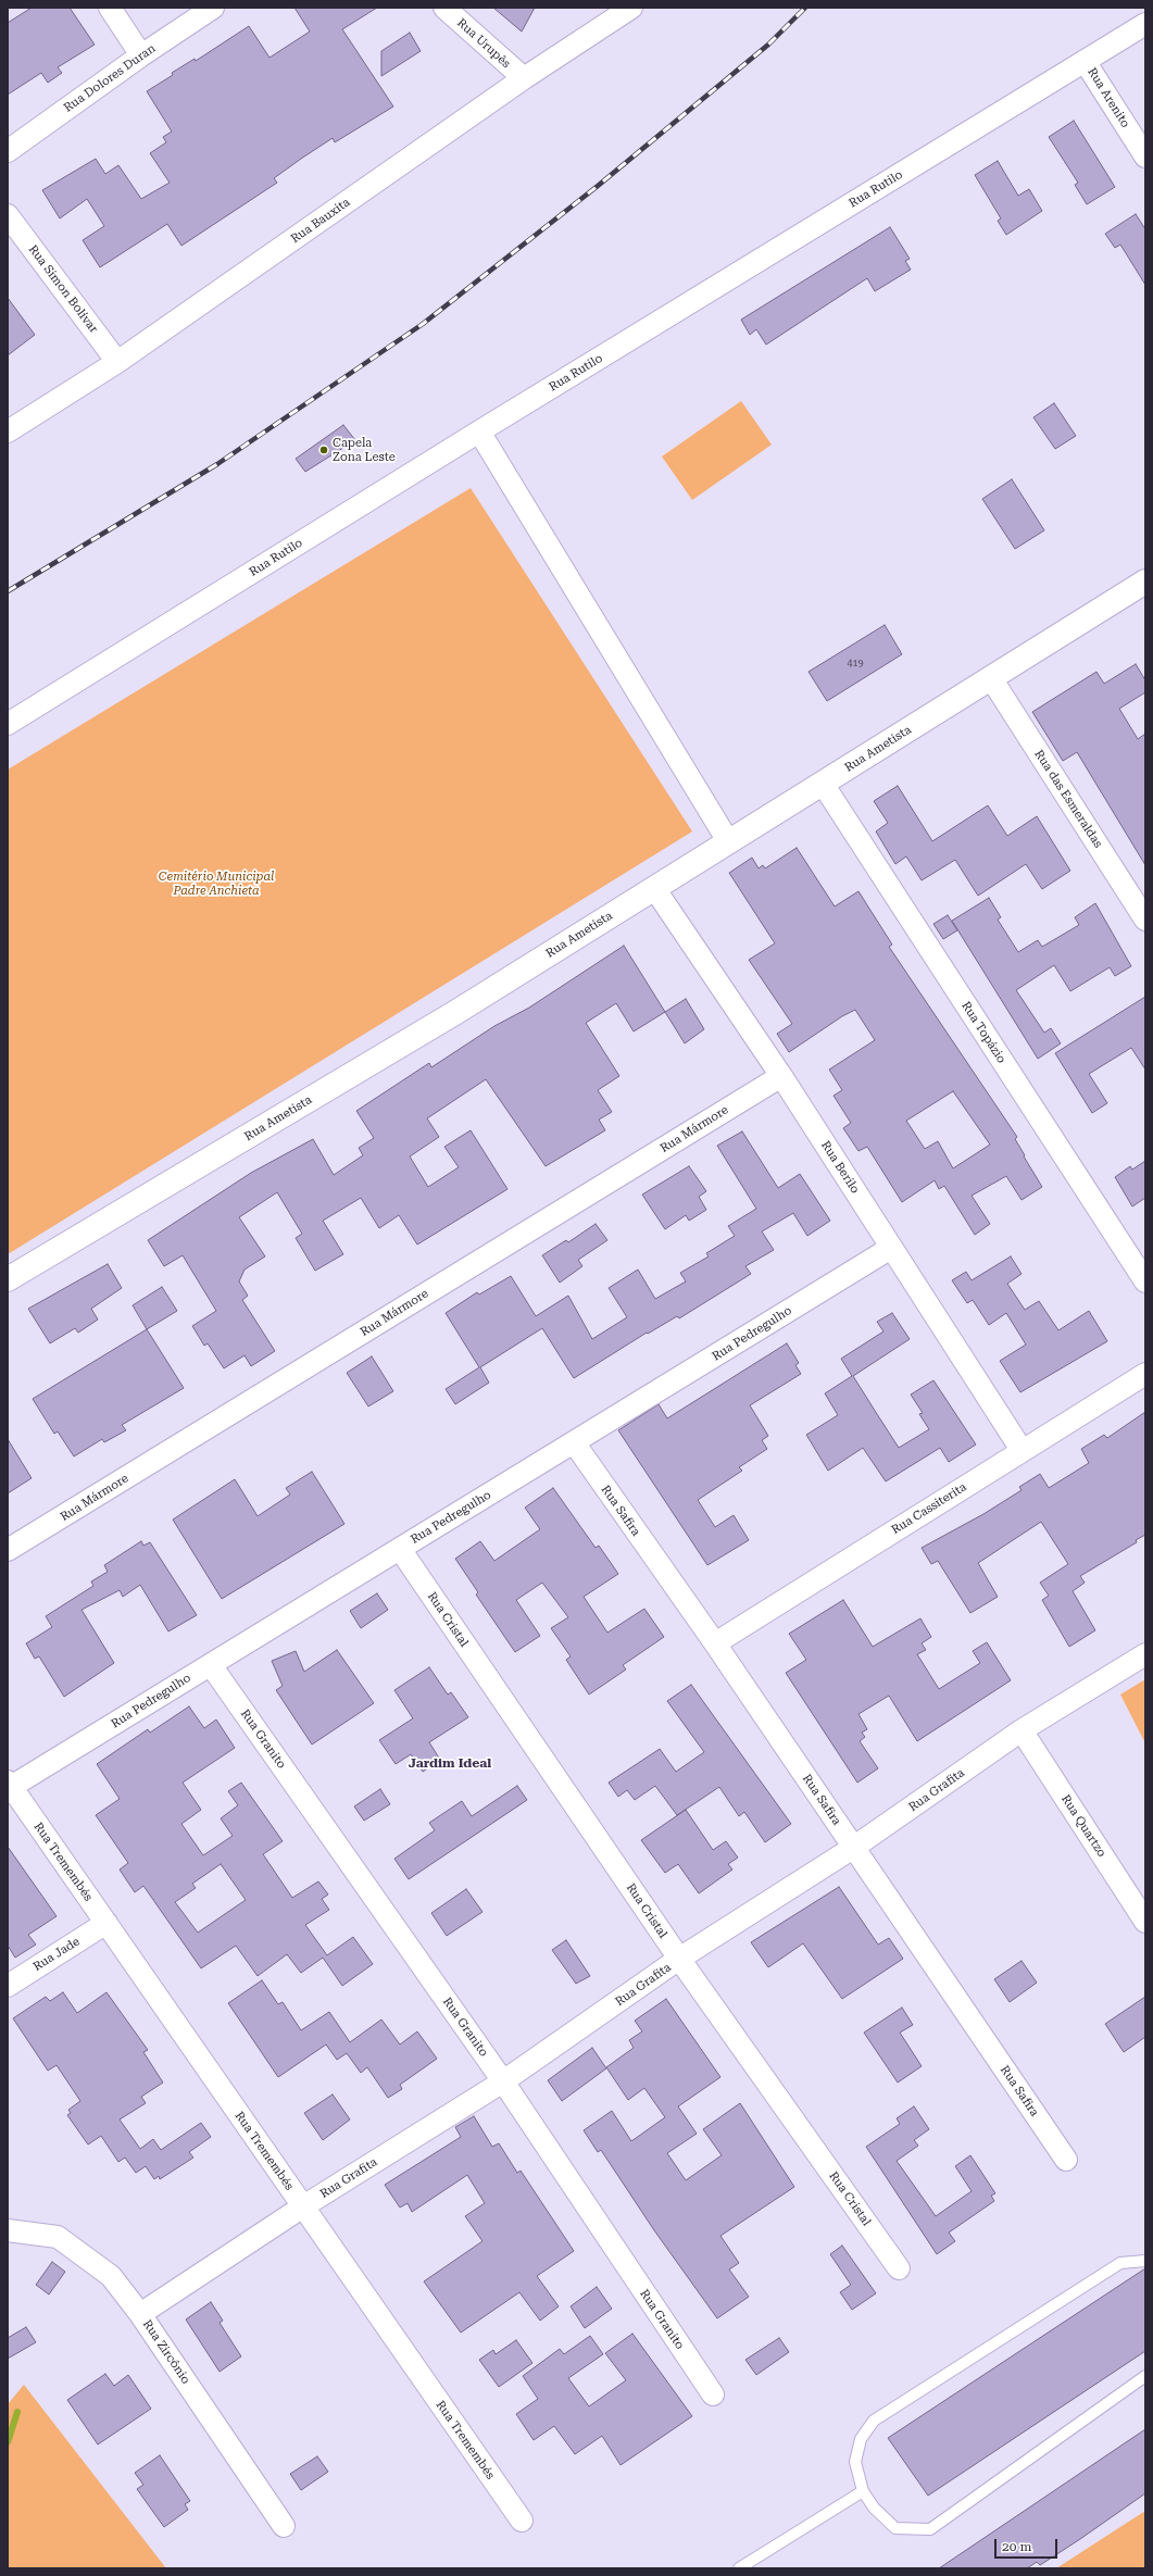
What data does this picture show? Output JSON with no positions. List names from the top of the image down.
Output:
{
  "streets": {
    "street": [
      "Rua Urupês",
      "Rua Dolores Duran",
      "Rua Arenito",
      "Rua Rutilo",
      "Rua Bauxita",
      "Rua Simon Bolívar",
      "Rua Ametista",
      "Rua das Esmeraldas",
      "Rua Topázio",
      "Rua Mármore",
      "Rua Berilo",
      "Rua Pedregulho",
      "Rua Cassiterita",
      "Rua Safira",
      "Rua Cristal",
      "Rua Granito",
      "Rua Grafita",
      "Rua Quartzo",
      "Rua Tremembés",
      "Rua Jade",
      "Rua Zircônio"
    ]
  },
  "crossings": [
    ["Rua Urupês", "Rua Bauxita"],
    ["Rua Arenito", "Rua Rutilo"],
    ["Rua Bauxita", "Rua Simon Bolívar"],
    ["Rua Ametista", "Rua das Esmeraldas"],
    ["Rua Ametista", "Rua Topázio"],
    ["Rua Ametista", "Rua Berilo"],
    ["Rua Mármore", "Rua Berilo"],
    ["Rua Berilo", "Rua Pedregulho"],
    ["Rua Berilo", "Rua Cassiterita"],
    ["Rua Pedregulho", "Rua Safira"],
    ["Rua Pedregulho", "Rua Cristal"],
    ["Rua Pedregulho", "Rua Granito"],
    ["Rua Pedregulho", "Rua Tremembés"],
    ["Rua Cassiterita", "Rua Safira"],
    ["Rua Safira", "Rua Grafita"],
    ["Rua Cristal", "Rua Grafita"],
    ["Rua Granito", "Rua Grafita"],
    ["Rua Grafita", "Rua Quartzo"],
    ["Rua Grafita", "Rua Tremembés"],
    ["Rua Grafita", "Rua Zircônio"],
    ["Rua Tremembés", "Rua Jade"]
  ],
  "districts": ["Jardim Ideal"],
  "parks": ["Cemitério Municipal Padre Anchieta"],
  "places": ["Capela Zona Leste"],
  "house_numbers": ["419"],
  "scale_bar": "20 m"
}
